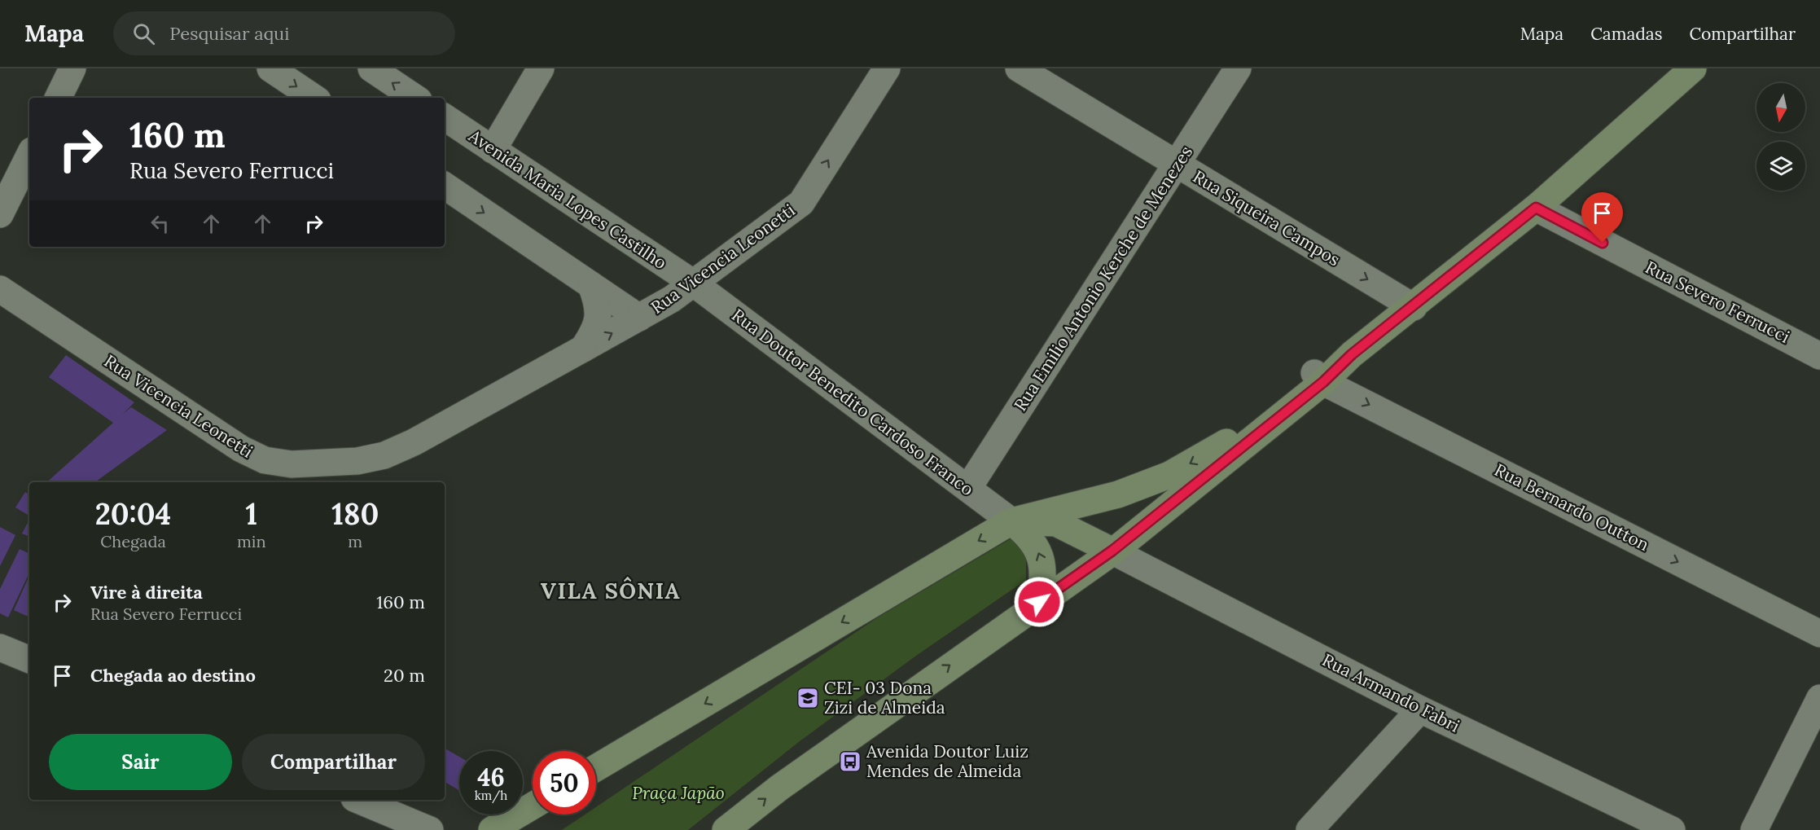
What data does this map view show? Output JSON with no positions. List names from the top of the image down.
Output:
{
  "streets": {
    "street": [
      "Avenida Maria Lopes Castilho",
      "Rua Siqueira Campos",
      "Rua Vicencia Leonetti",
      "Rua Emilio Antonio Kerche de Menezes",
      "Rua Severo Ferrucci",
      "Rua Doutor Benedito Cardoso Franco",
      "Rua Bernardo Outton",
      "Rua Armando Fabri"
    ]
  },
  "crossings": [
    ["Avenida Maria Lopes Castilho", "Rua Vicencia Leonetti"],
    ["Avenida Maria Lopes Castilho", "Rua Doutor Benedito Cardoso Franco"],
    ["Rua Siqueira Campos", "Rua Emilio Antonio Kerche de Menezes"],
    ["Rua Vicencia Leonetti", "Rua Doutor Benedito Cardoso Franco"],
    ["Rua Emilio Antonio Kerche de Menezes", "Rua Doutor Benedito Cardoso Franco"]
  ],
  "one_way": ["Rua Siqueira Campos", "Rua Bernardo Outton"],
  "districts": ["VILA SÔNIA"],
  "parks": ["Praça Japão"],
  "places": {
    "school or university": ["CEI- 03 Dona Zizi de Almeida"],
    "bus stop": ["Avenida Doutor Luiz Mendes de Almeida"]
  },
  "north": "bottom",
  "page": {
    "header": "Mapa",
    "search": "Pesquisar aqui",
    "nav": ["Mapa", "Camadas", "Compartilhar"],
    "turn": ["160 m", "Rua Severo Ferrucci"],
    "eta": [
      "20:04",
      "Chegada",
      "1",
      "min",
      "180",
      "m"
    ],
    "list": [
      {
        "name": "Vire à direita",
        "note": "Rua Severo Ferrucci",
        "value": "160 m"
      },
      {
        "name": "Chegada ao destino",
        "value": "20 m"
      }
    ],
    "buttons": ["Sair", "Compartilhar"],
    "speed": "46 km/h",
    "limit": "50"
  }
}
